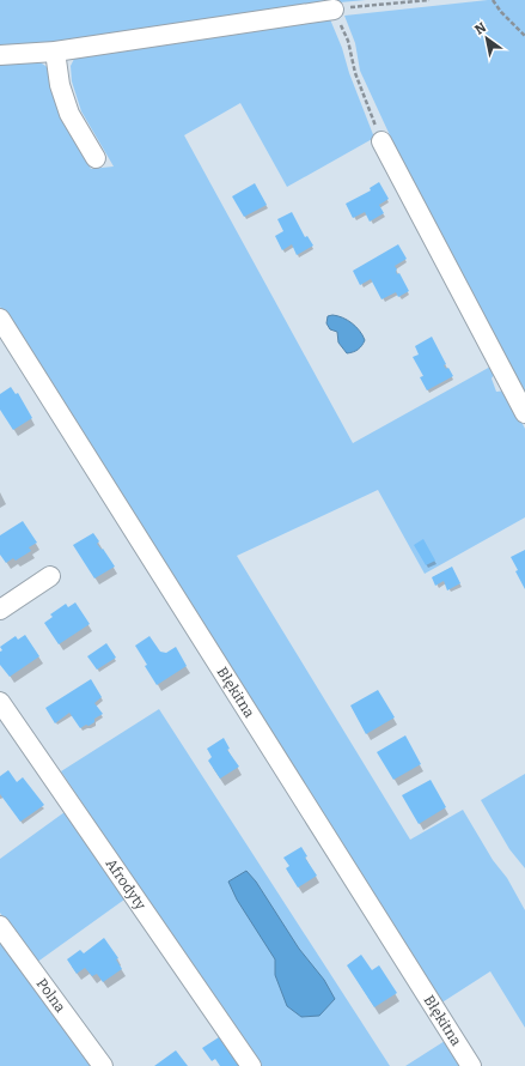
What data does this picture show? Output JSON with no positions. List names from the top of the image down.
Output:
{
  "streets": {
    "street": ["Błękitna", "Afrodyty", "Polna"]
  },
  "north": "top left"
}
